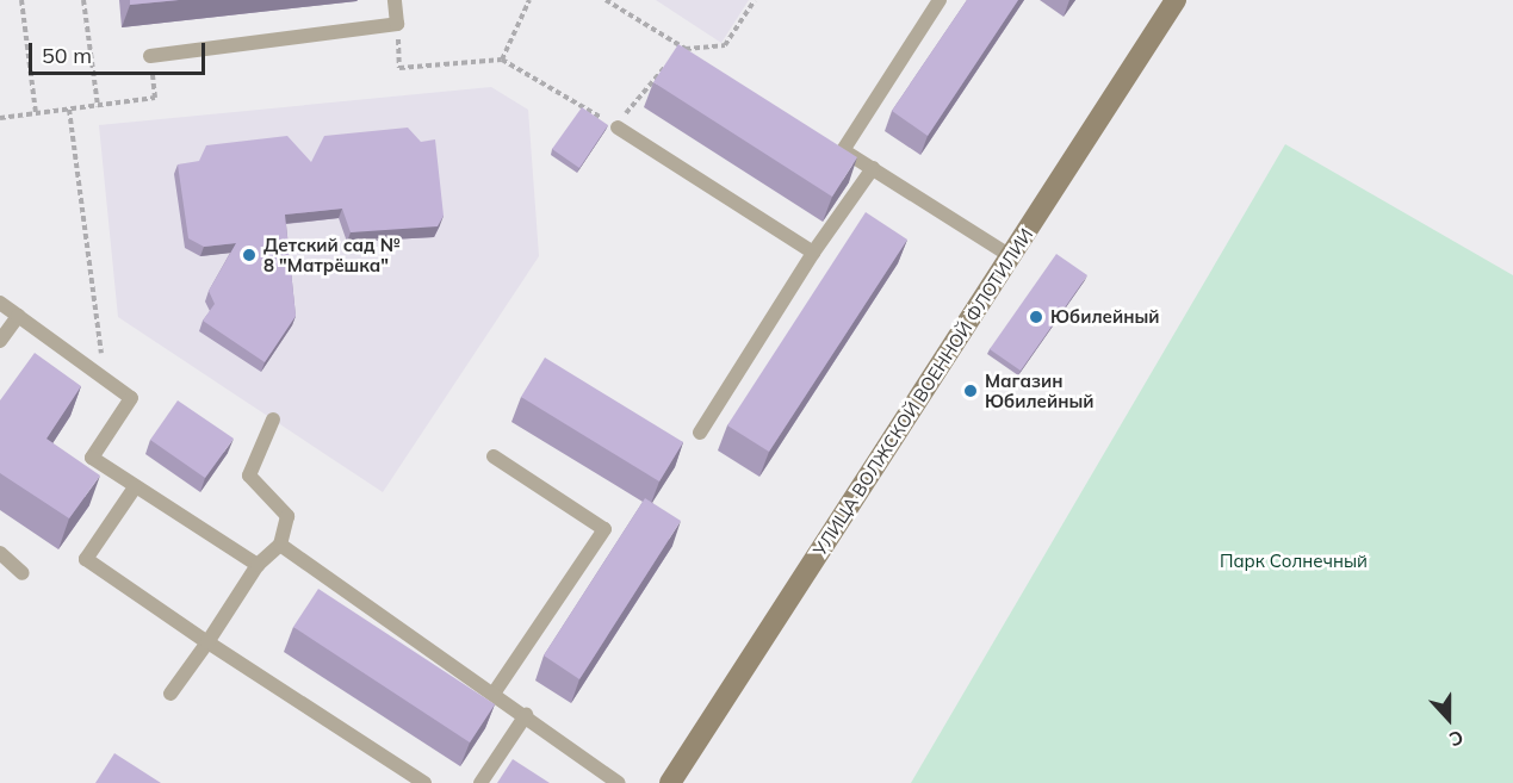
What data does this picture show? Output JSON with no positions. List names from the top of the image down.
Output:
{
  "streets": {
    "street": ["УЛИЦА ВОЛЖСКОЙ ВОЕННОЙ ФЛОТИЛИИ"]
  },
  "parks": ["Парк Солнечный"],
  "places": ["Детский сад № 8 \"Матрёшка\"", "Юбилейный", "Магазин Юбилейный"],
  "scale_bar": "50 m",
  "north": "bottom"
}
